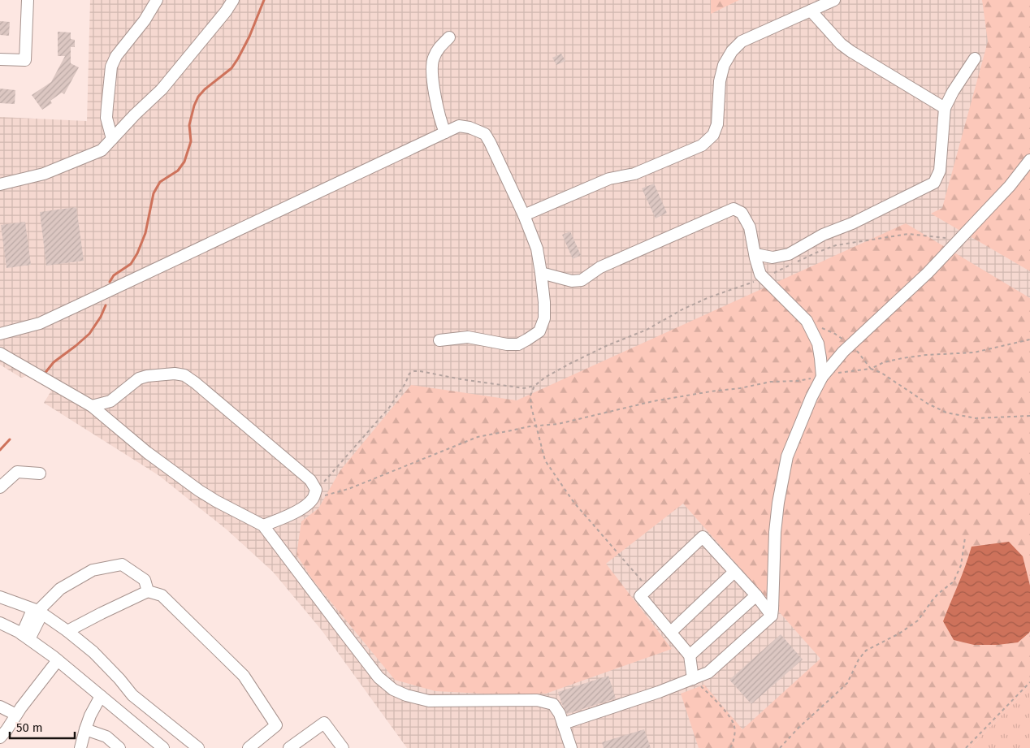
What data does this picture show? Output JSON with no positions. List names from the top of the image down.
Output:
{
  "scale_bar": "50 m"
}
